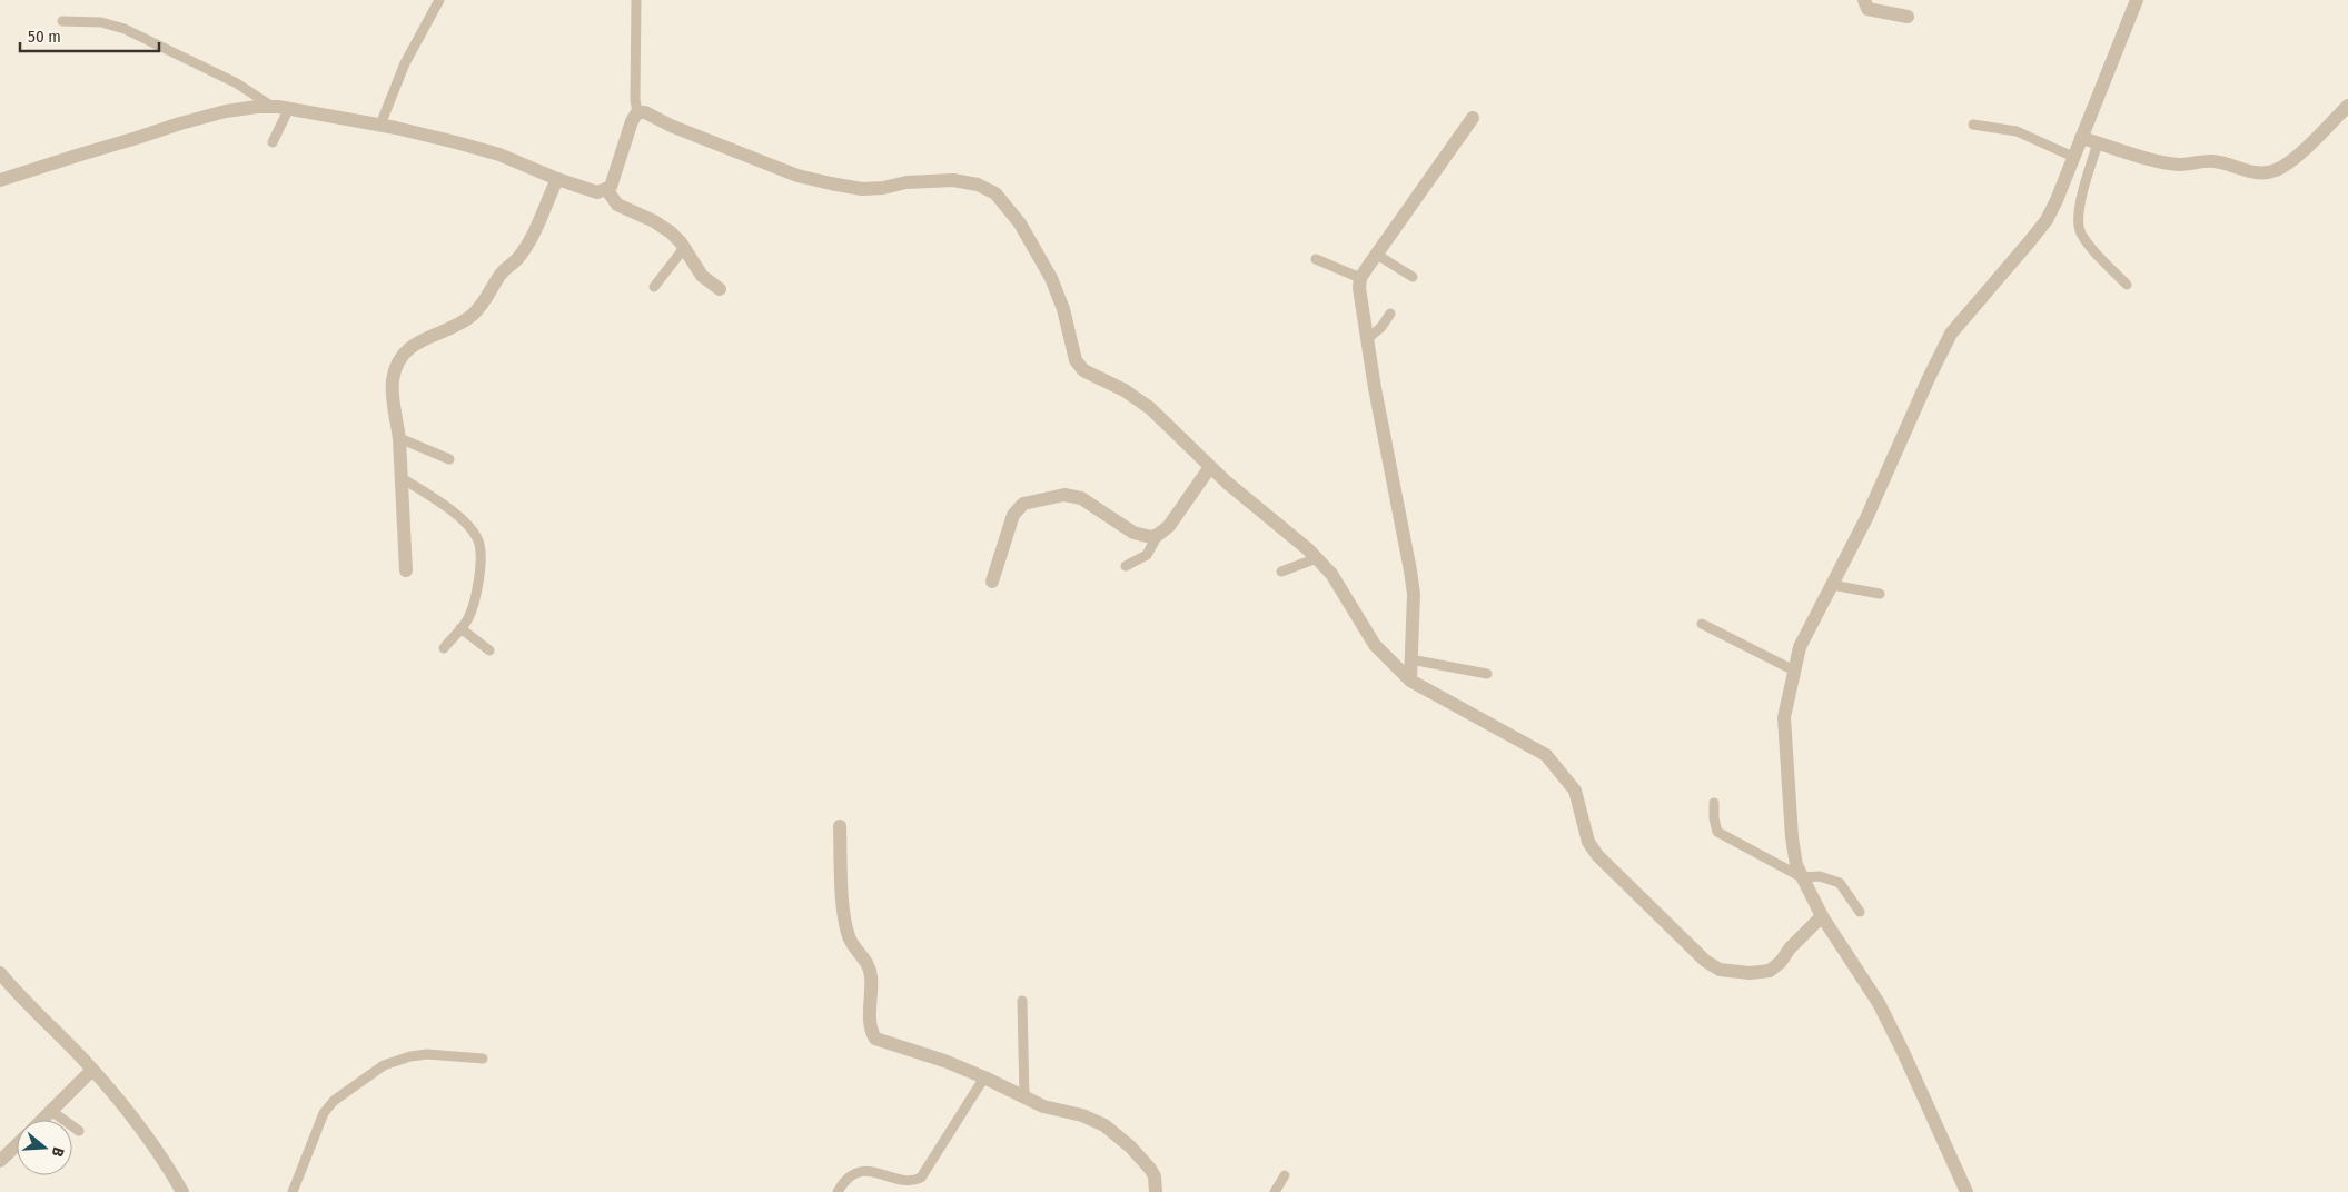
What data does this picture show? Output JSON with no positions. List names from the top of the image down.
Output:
{
  "scale_bar": "50 m",
  "north": "right"
}
